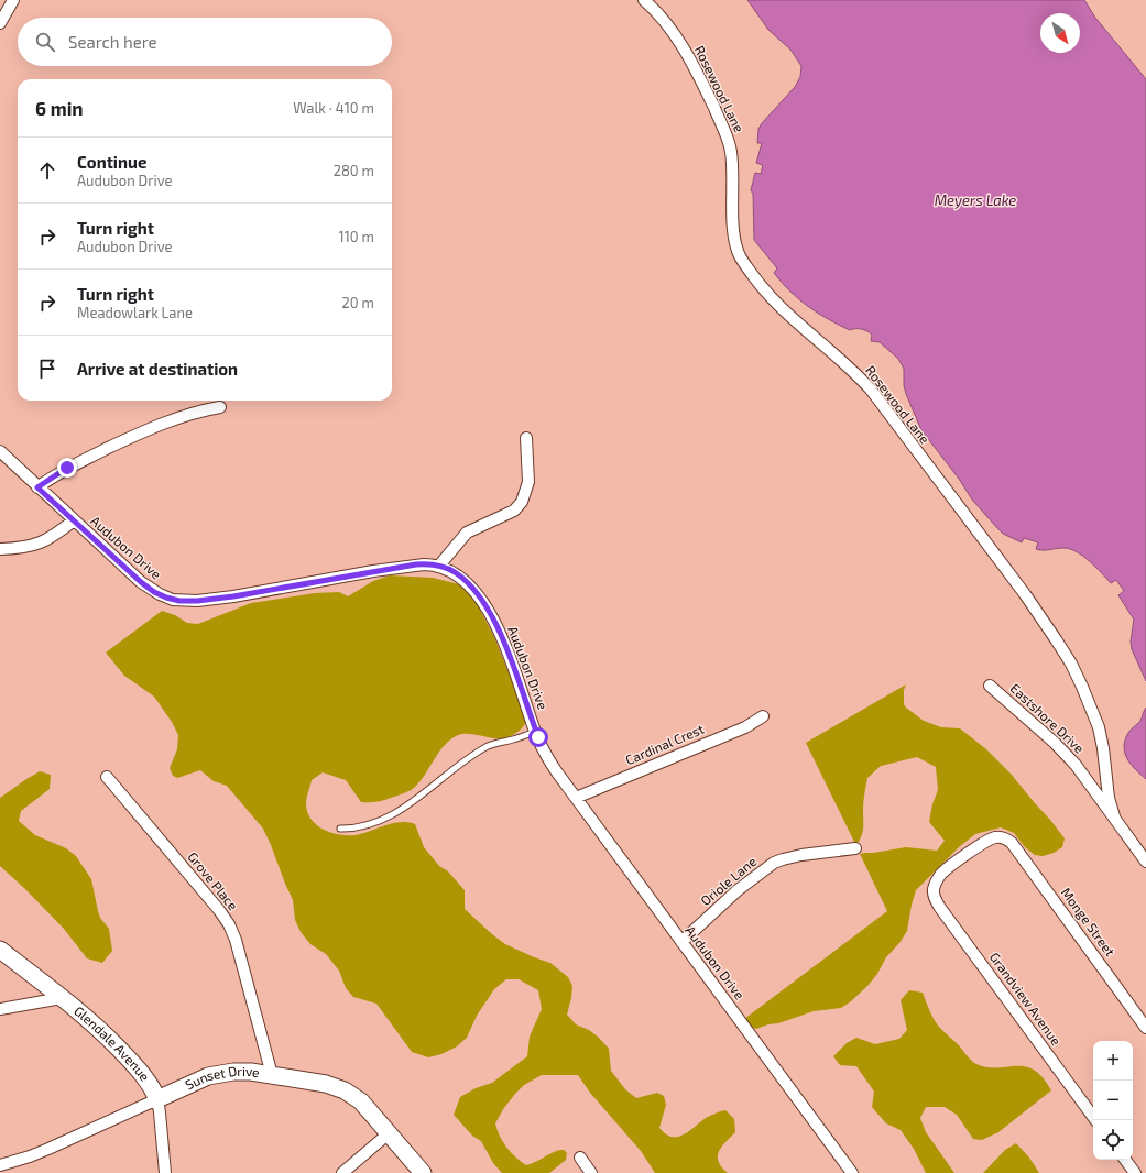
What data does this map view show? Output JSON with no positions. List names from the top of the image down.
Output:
{
  "streets": {
    "street": [
      "Rosewood Lane",
      "Audubon Drive",
      "Eastshore Drive",
      "Cardinal Crest",
      "Grove Place",
      "Oriole Lane",
      "Monge Street",
      "Grandview Avenue",
      "Glendale Avenue",
      "Sunset Drive"
    ]
  },
  "crossings": [
    ["Rosewood Lane", "Eastshore Drive"],
    ["Audubon Drive", "Cardinal Crest"],
    ["Audubon Drive", "Oriole Lane"],
    ["Grove Place", "Sunset Drive"],
    ["Monge Street", "Grandview Avenue"],
    ["Glendale Avenue", "Sunset Drive"]
  ],
  "water": ["Meyers Lake"],
  "north": "bottom right",
  "page": {
    "search": "Search here",
    "heading": ["6 min", "Walk · 410 m"],
    "list": [
      ["Continue", "Audubon Drive", "280 m"],
      ["Turn right", "Audubon Drive", "110 m"],
      ["Turn right", "Meadowlark Lane", "20 m"],
      "Arrive at destination"
    ],
    "map_buttons": ["+", "−"]
  }
}
